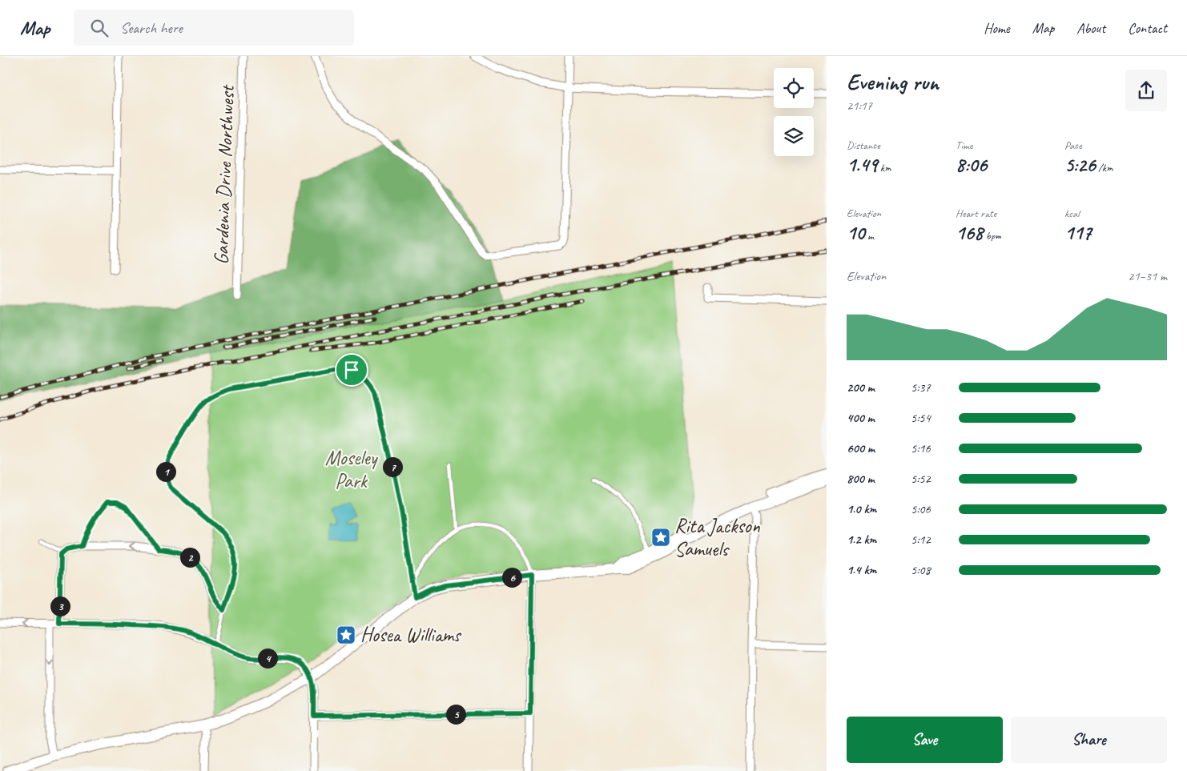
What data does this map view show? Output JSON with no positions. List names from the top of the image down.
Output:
{
  "streets": {
    "street": ["Gardenia Drive Northwest"]
  },
  "parks": ["Moseley Park"],
  "places": {
    "place": ["Rita Jackson Samuels", "Hosea Williams"]
  },
  "page": {
    "header": "Map",
    "search": "Search here",
    "nav": [
      "Home",
      "Map",
      "About",
      "Contact"
    ],
    "heading": ["Evening run", "21:17"],
    "stats": [
      ["Distance", "1.49 km"],
      ["Time", "8:06"],
      ["Pace", "5:26 /km"],
      ["Elevation", "10 m"],
      ["Heart rate", "168 bpm"],
      ["kcal", "117"]
    ],
    "chart": ["Elevation", "21–31 m"],
    "list": [
      {
        "name": "200 m",
        "note": "5:37"
      },
      {
        "name": "400 m",
        "note": "5:54"
      },
      {
        "name": "600 m",
        "note": "5:16"
      },
      {
        "name": "800 m",
        "note": "5:52"
      },
      {
        "name": "1.0 km",
        "note": "5:06"
      },
      {
        "name": "1.2 km",
        "note": "5:12"
      },
      {
        "name": "1.4 km",
        "note": "5:08"
      }
    ],
    "pins": [
      "7",
      "1",
      "2",
      "6",
      "3",
      "4",
      "5"
    ],
    "buttons": ["Save", "Share"]
  }
}
